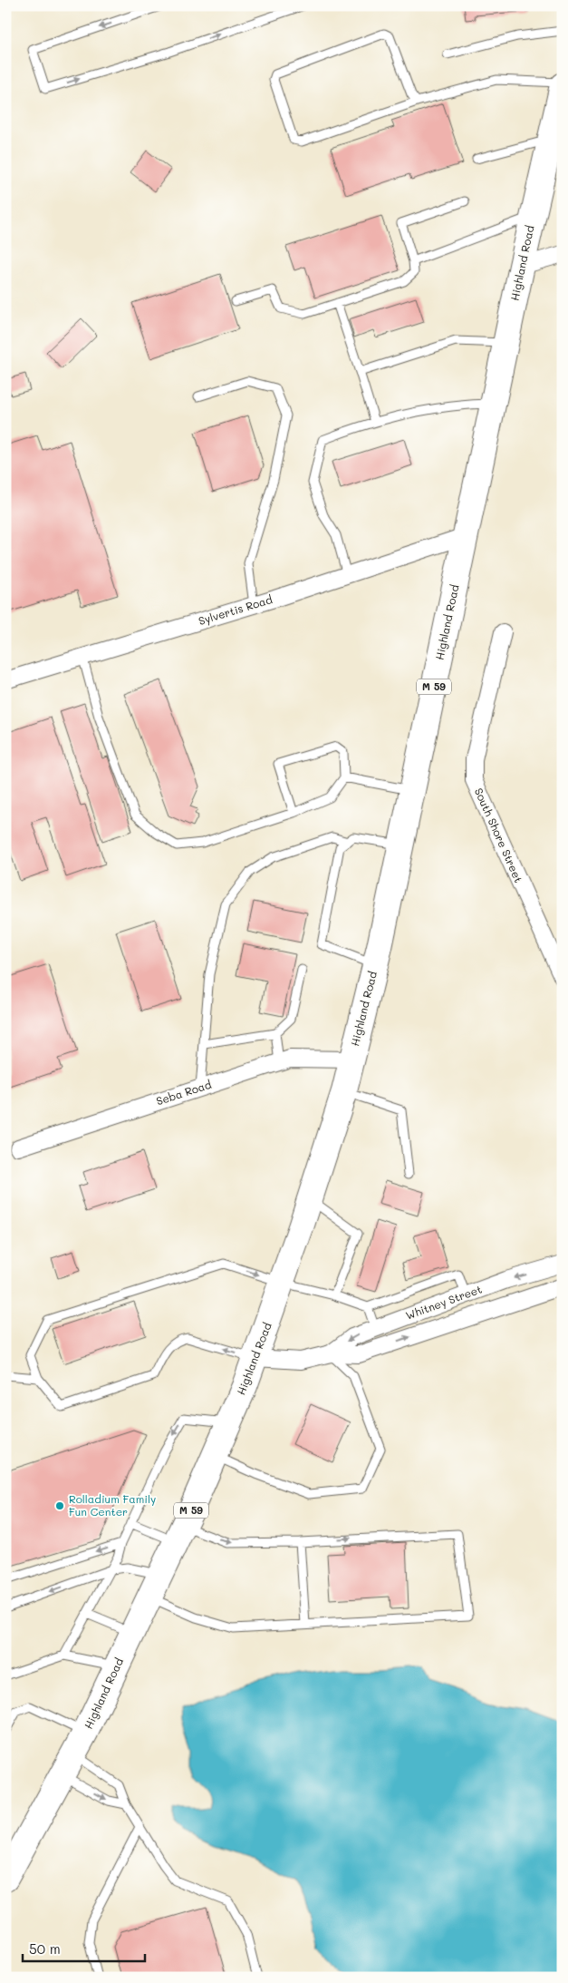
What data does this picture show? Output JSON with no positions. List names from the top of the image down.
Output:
{
  "streets": {
    "highway": ["Highland Road", "M 59"],
    "street": [
      "Sylvertis Road",
      "South Shore Street",
      "Seba Road",
      "Whitney Street"
    ]
  },
  "crossings": [
    ["Highland Road", "Sylvertis Road"],
    ["Highland Road", "Seba Road"],
    ["Highland Road", "Whitney Street"]
  ],
  "places": ["Rolladium Family Fun Center"],
  "scale_bar": "50 m"
}
